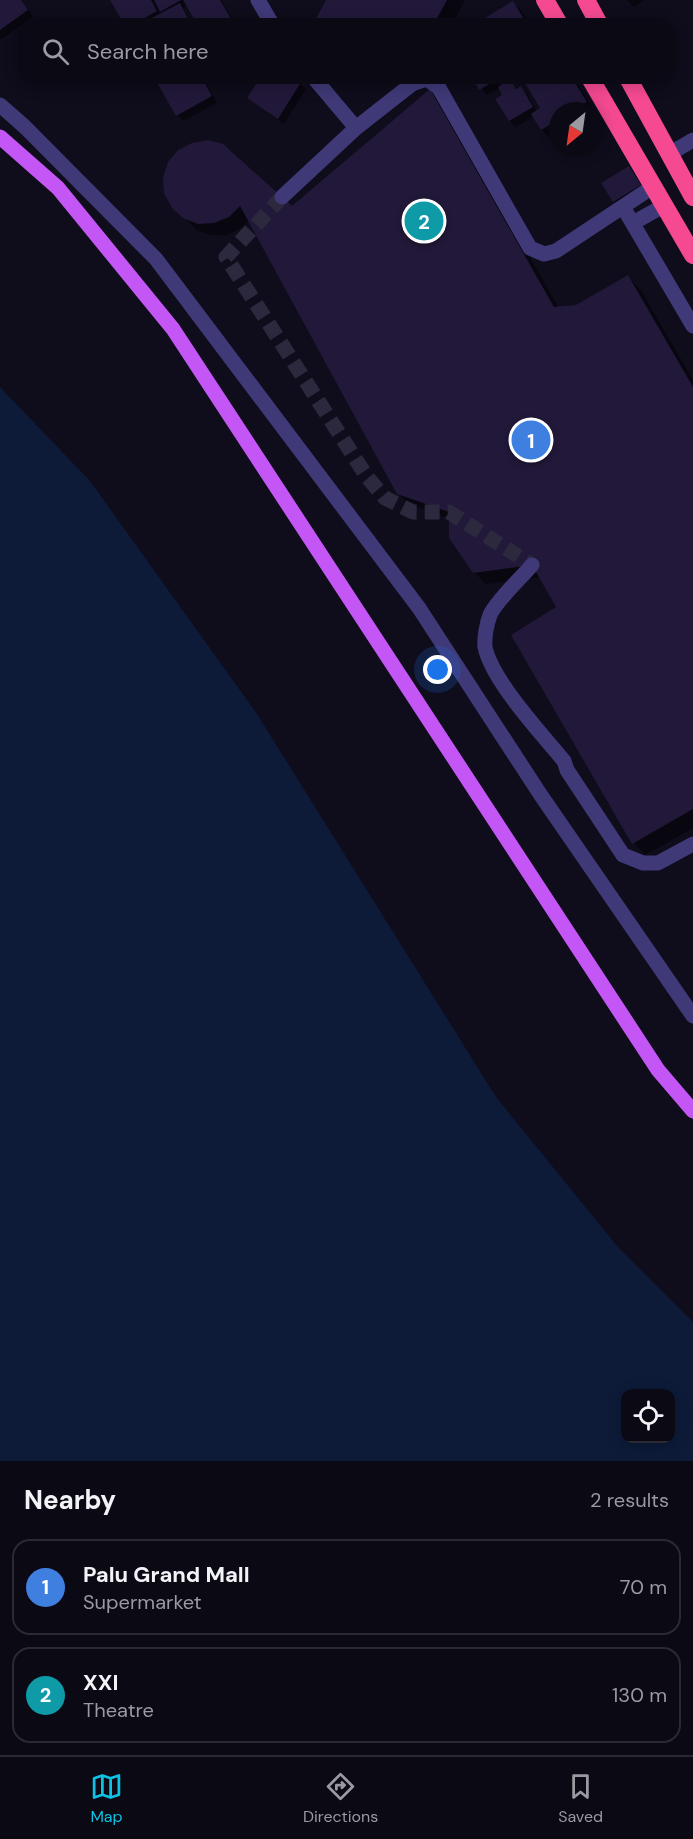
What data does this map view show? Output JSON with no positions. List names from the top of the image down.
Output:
{
  "north": "bottom left",
  "page": {
    "search": "Search here",
    "pins": ["2", "1"],
    "heading": ["Nearby", "2 results"],
    "list": [
      {
        "mark": "1",
        "name": "Palu Grand Mall",
        "note": "Supermarket",
        "value": "70 m"
      },
      {
        "mark": "2",
        "name": "XXI",
        "note": "Theatre",
        "value": "130 m"
      }
    ],
    "nav": ["Map", "Directions", "Saved"]
  }
}
